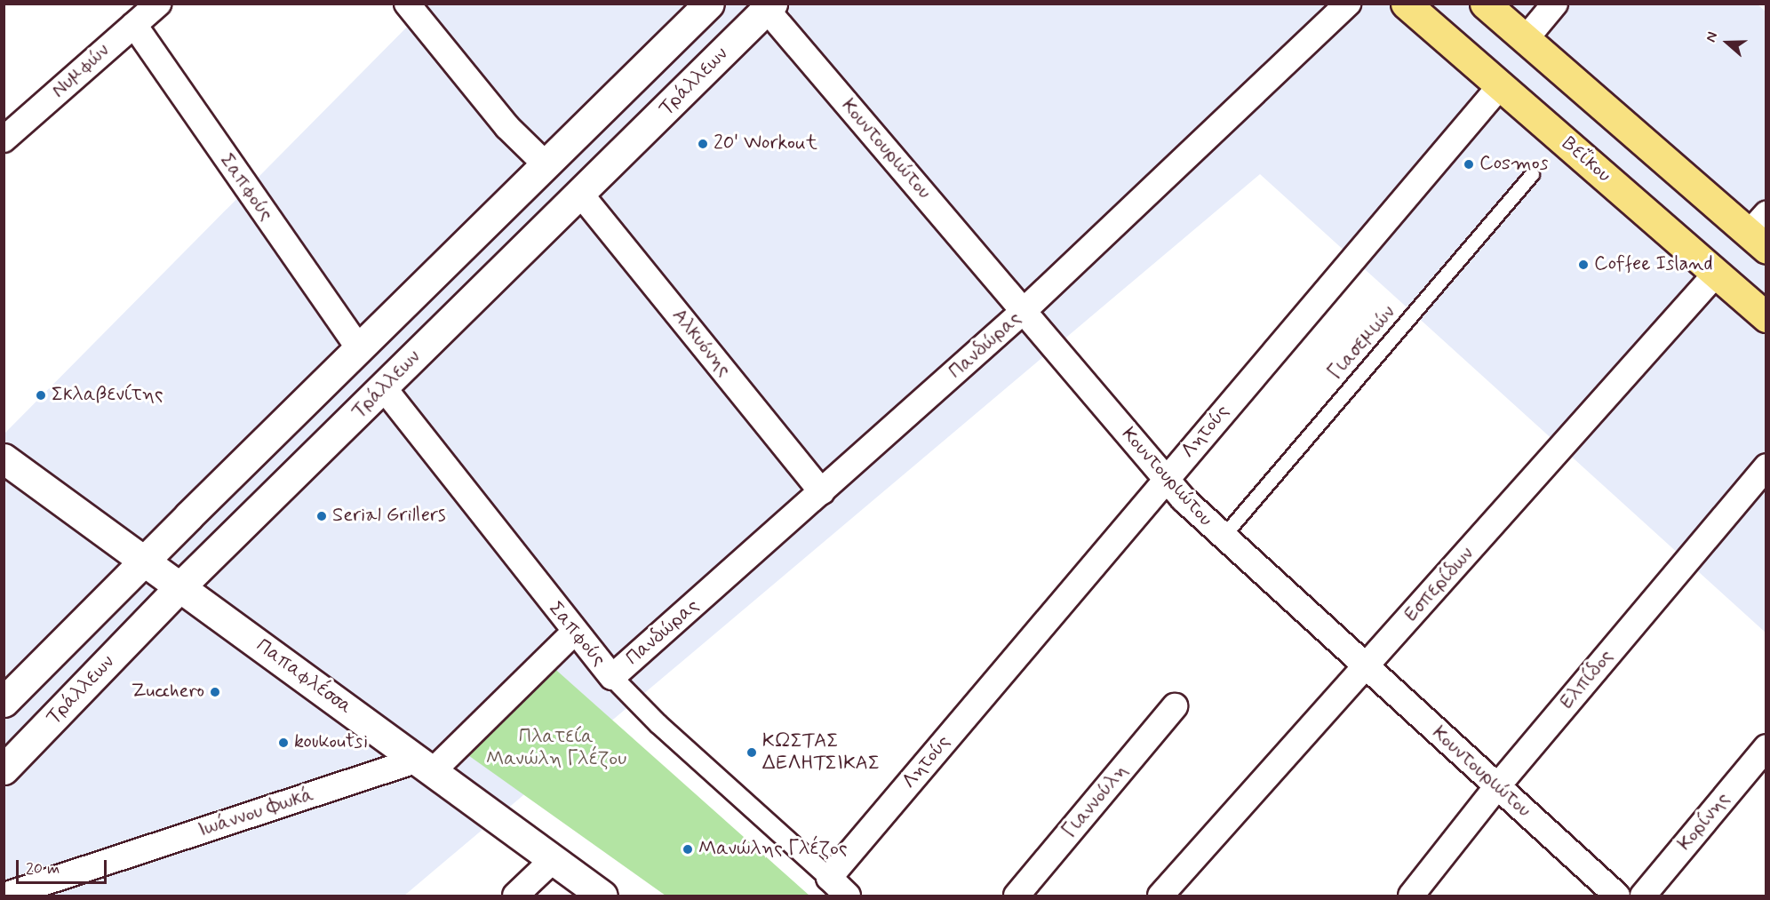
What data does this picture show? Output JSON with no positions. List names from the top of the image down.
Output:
{
  "streets": {
    "main road": ["Βεΐκου"],
    "street": [
      "Νυμφών",
      "Τράλλεων",
      "Κουντουριώτου",
      "Σαπφούς",
      "Αλκυόνης",
      "Πανδώρας",
      "Λητούς",
      "Εσπερίδων",
      "Παπαφλέσσα",
      "Ελπίδος",
      "Γιαννούλη",
      "Ιωάννου Φωκά",
      "Κορίνης"
    ],
    "lane": ["Γιασεμιών"]
  },
  "crossings": [
    ["Νυμφών", "Σαπφούς"],
    ["Τράλλεων", "Κουντουριώτου"],
    ["Τράλλεων", "Σαπφούς"],
    ["Τράλλεων", "Αλκυόνης"],
    ["Τράλλεων", "Παπαφλέσσα"],
    ["Κουντουριώτου", "Γιασεμιών"],
    ["Κουντουριώτου", "Πανδώρας"],
    ["Κουντουριώτου", "Λητούς"],
    ["Κουντουριώτου", "Εσπερίδων"],
    ["Κουντουριώτου", "Ελπίδος"],
    ["Βεΐκου", "Λητούς"],
    ["Βεΐκου", "Εσπερίδων"],
    ["Σαπφούς", "Πανδώρας"],
    ["Σαπφούς", "Λητούς"],
    ["Αλκυόνης", "Πανδώρας"],
    ["Παπαφλέσσα", "Ιωάννου Φωκά"]
  ],
  "parks": ["Πλατεία Μανώλη Γλέζου"],
  "places": [
    "20' Workout",
    "Cosmos",
    "Coffee Island",
    "Σκλαβενίτης",
    "Serial Grillers",
    "Zucchero",
    "koukoutsi",
    "ΚΩΣΤΑΣ ΔΕΛΗΤΣΙΚΑΣ",
    "Μανώλης Γλέζος"
  ],
  "scale_bar": "20 m",
  "north": "left"
}
